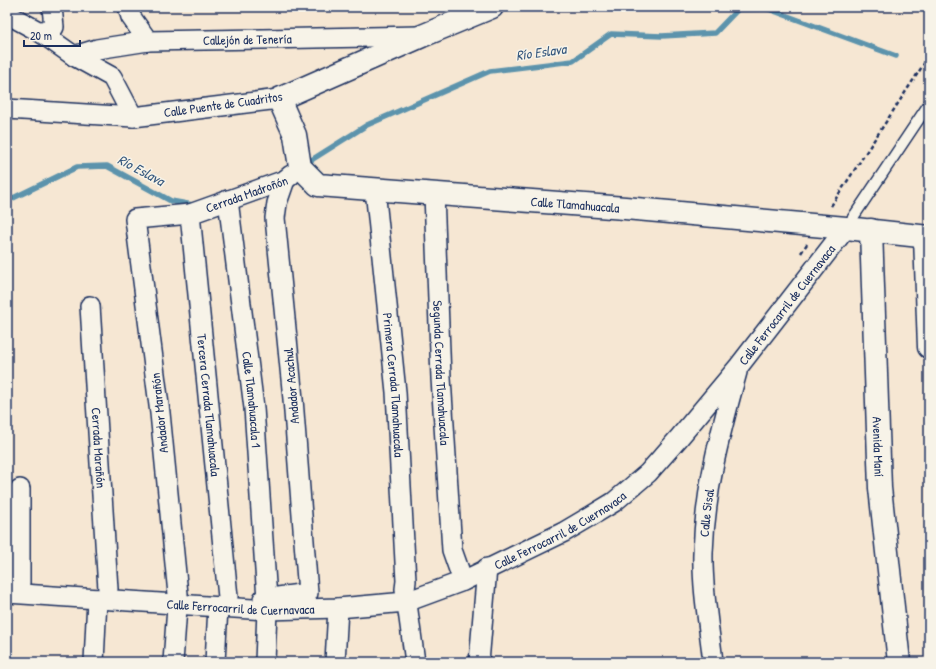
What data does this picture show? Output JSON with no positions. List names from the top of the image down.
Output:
{
  "streets": {
    "street": [
      "Callejón de Tenería",
      "Calle Puente de Cuadritos",
      "Cerrada Madroñón",
      "Calle Tlamahuacala",
      "Calle Ferrocarril de Cuernavaca",
      "Segunda Cerrada Tlamahuacala",
      "Primera Cerrada Tlamahuacala",
      "Andador Acachul",
      "Calle Tlamahuacala 1",
      "Tercera Cerrada Tlamahuacala",
      "Andador Marañón",
      "Avenida Maní",
      "Cerrada Marañón",
      "Calle Sisal"
    ]
  },
  "crossings": [
    ["Callejón de Tenería", "Calle Puente de Cuadritos"],
    ["Cerrada Madroñón", "Calle Tlamahuacala"],
    ["Cerrada Madroñón", "Andador Acachul"],
    ["Cerrada Madroñón", "Calle Tlamahuacala 1"],
    ["Cerrada Madroñón", "Tercera Cerrada Tlamahuacala"],
    ["Cerrada Madroñón", "Andador Marañón"],
    ["Calle Tlamahuacala", "Calle Ferrocarril de Cuernavaca"],
    ["Calle Tlamahuacala", "Segunda Cerrada Tlamahuacala"],
    ["Calle Tlamahuacala", "Primera Cerrada Tlamahuacala"],
    ["Calle Tlamahuacala", "Andador Acachul"],
    ["Calle Tlamahuacala", "Avenida Maní"],
    ["Calle Ferrocarril de Cuernavaca", "Segunda Cerrada Tlamahuacala"],
    ["Calle Ferrocarril de Cuernavaca", "Primera Cerrada Tlamahuacala"],
    ["Calle Ferrocarril de Cuernavaca", "Andador Acachul"],
    ["Calle Ferrocarril de Cuernavaca", "Calle Tlamahuacala 1"],
    ["Calle Ferrocarril de Cuernavaca", "Tercera Cerrada Tlamahuacala"],
    ["Calle Ferrocarril de Cuernavaca", "Andador Marañón"],
    ["Calle Ferrocarril de Cuernavaca", "Cerrada Marañón"],
    ["Calle Ferrocarril de Cuernavaca", "Calle Sisal"],
    ["Tercera Cerrada Tlamahuacala", "Andador Marañón"]
  ],
  "water": ["Río Eslava"],
  "scale_bar": "20 m"
}
